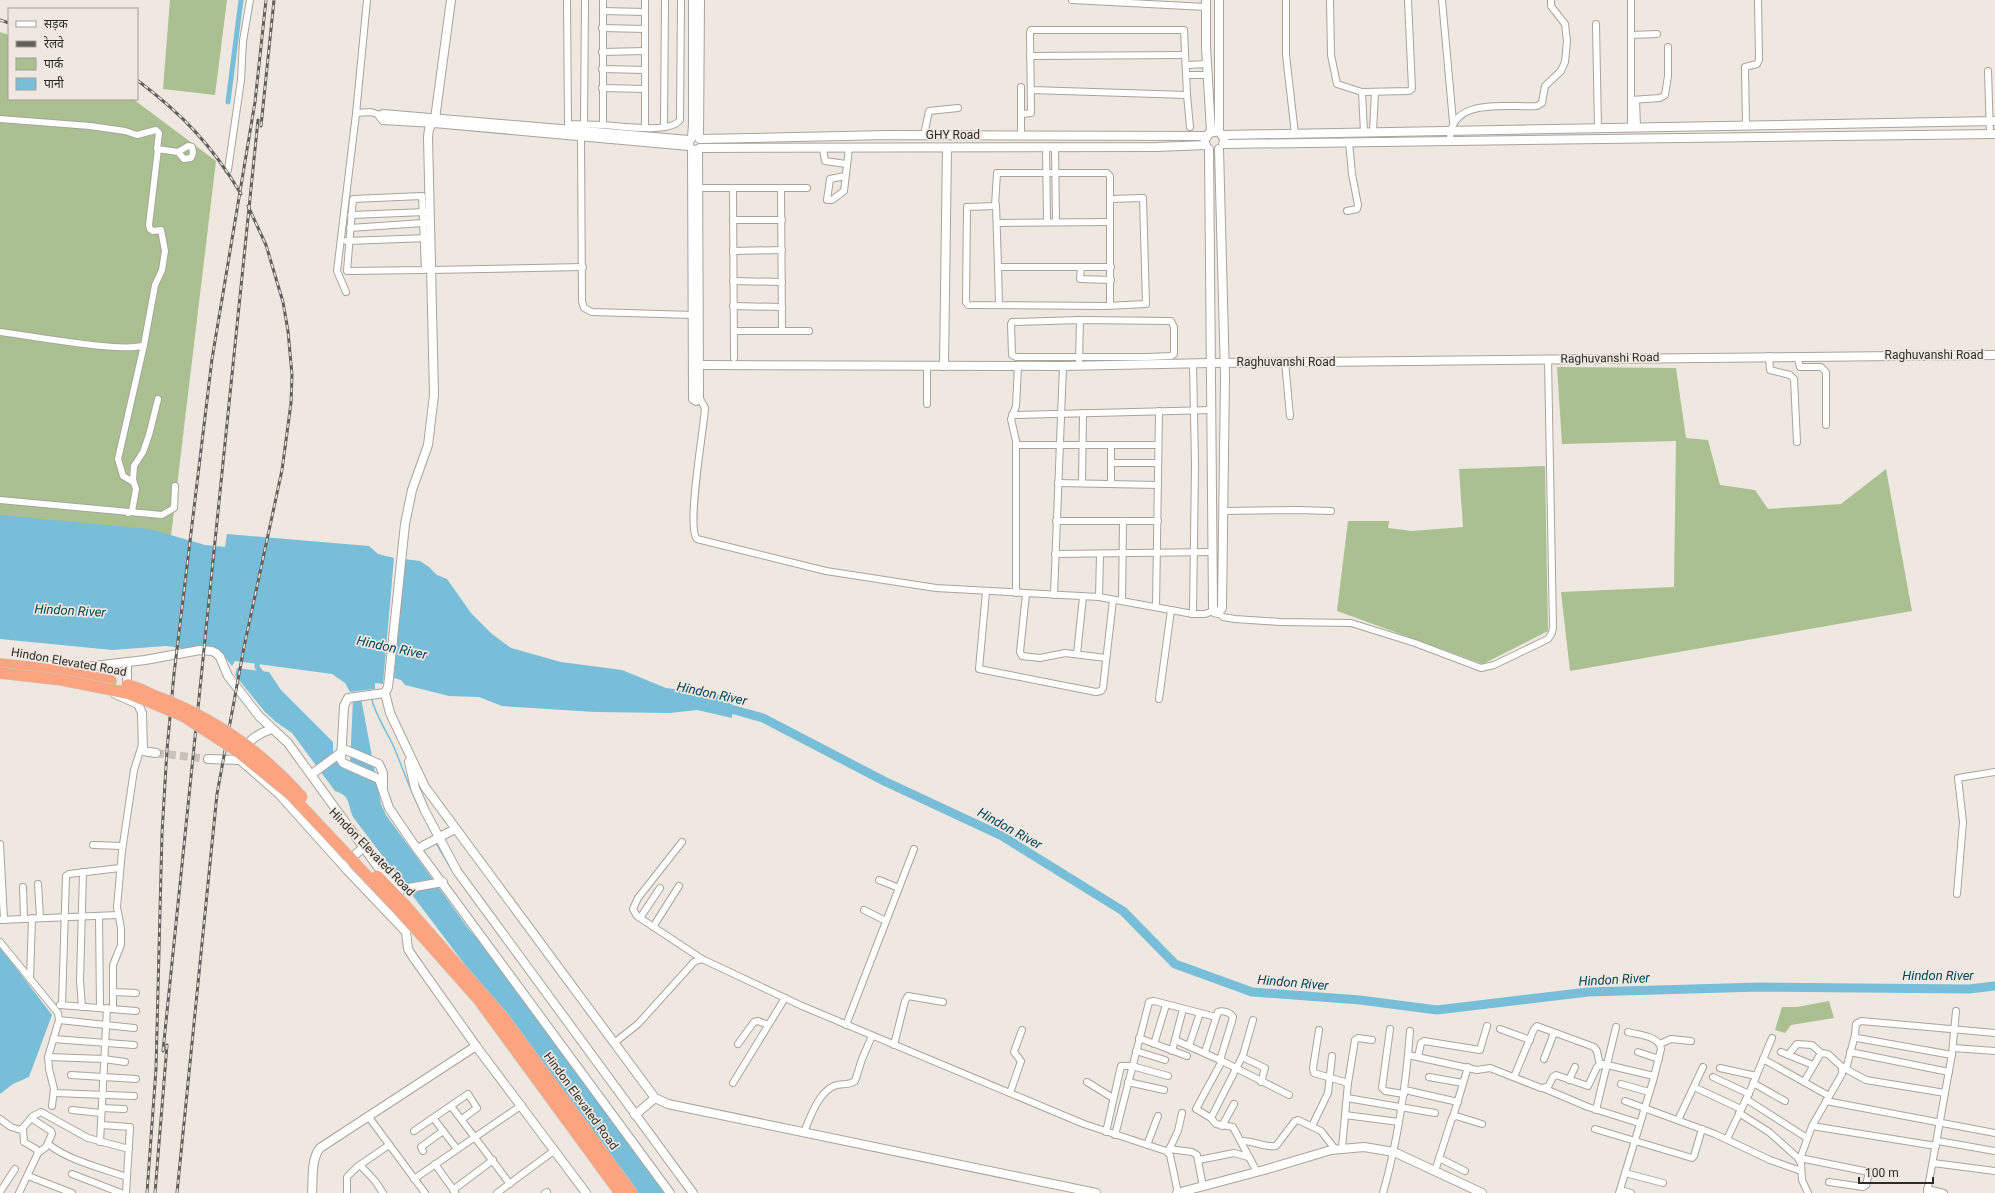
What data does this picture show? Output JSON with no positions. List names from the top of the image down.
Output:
{
  "streets": {
    "highway": ["Hindon Elevated Road"],
    "street": ["GHY Road", "Raghuvanshi Road"]
  },
  "water": ["Hindon River"],
  "legend": [
    "सड़क",
    "रेलवे",
    "पार्क",
    "पानी"
  ],
  "scale_bar": "100 m"
}
